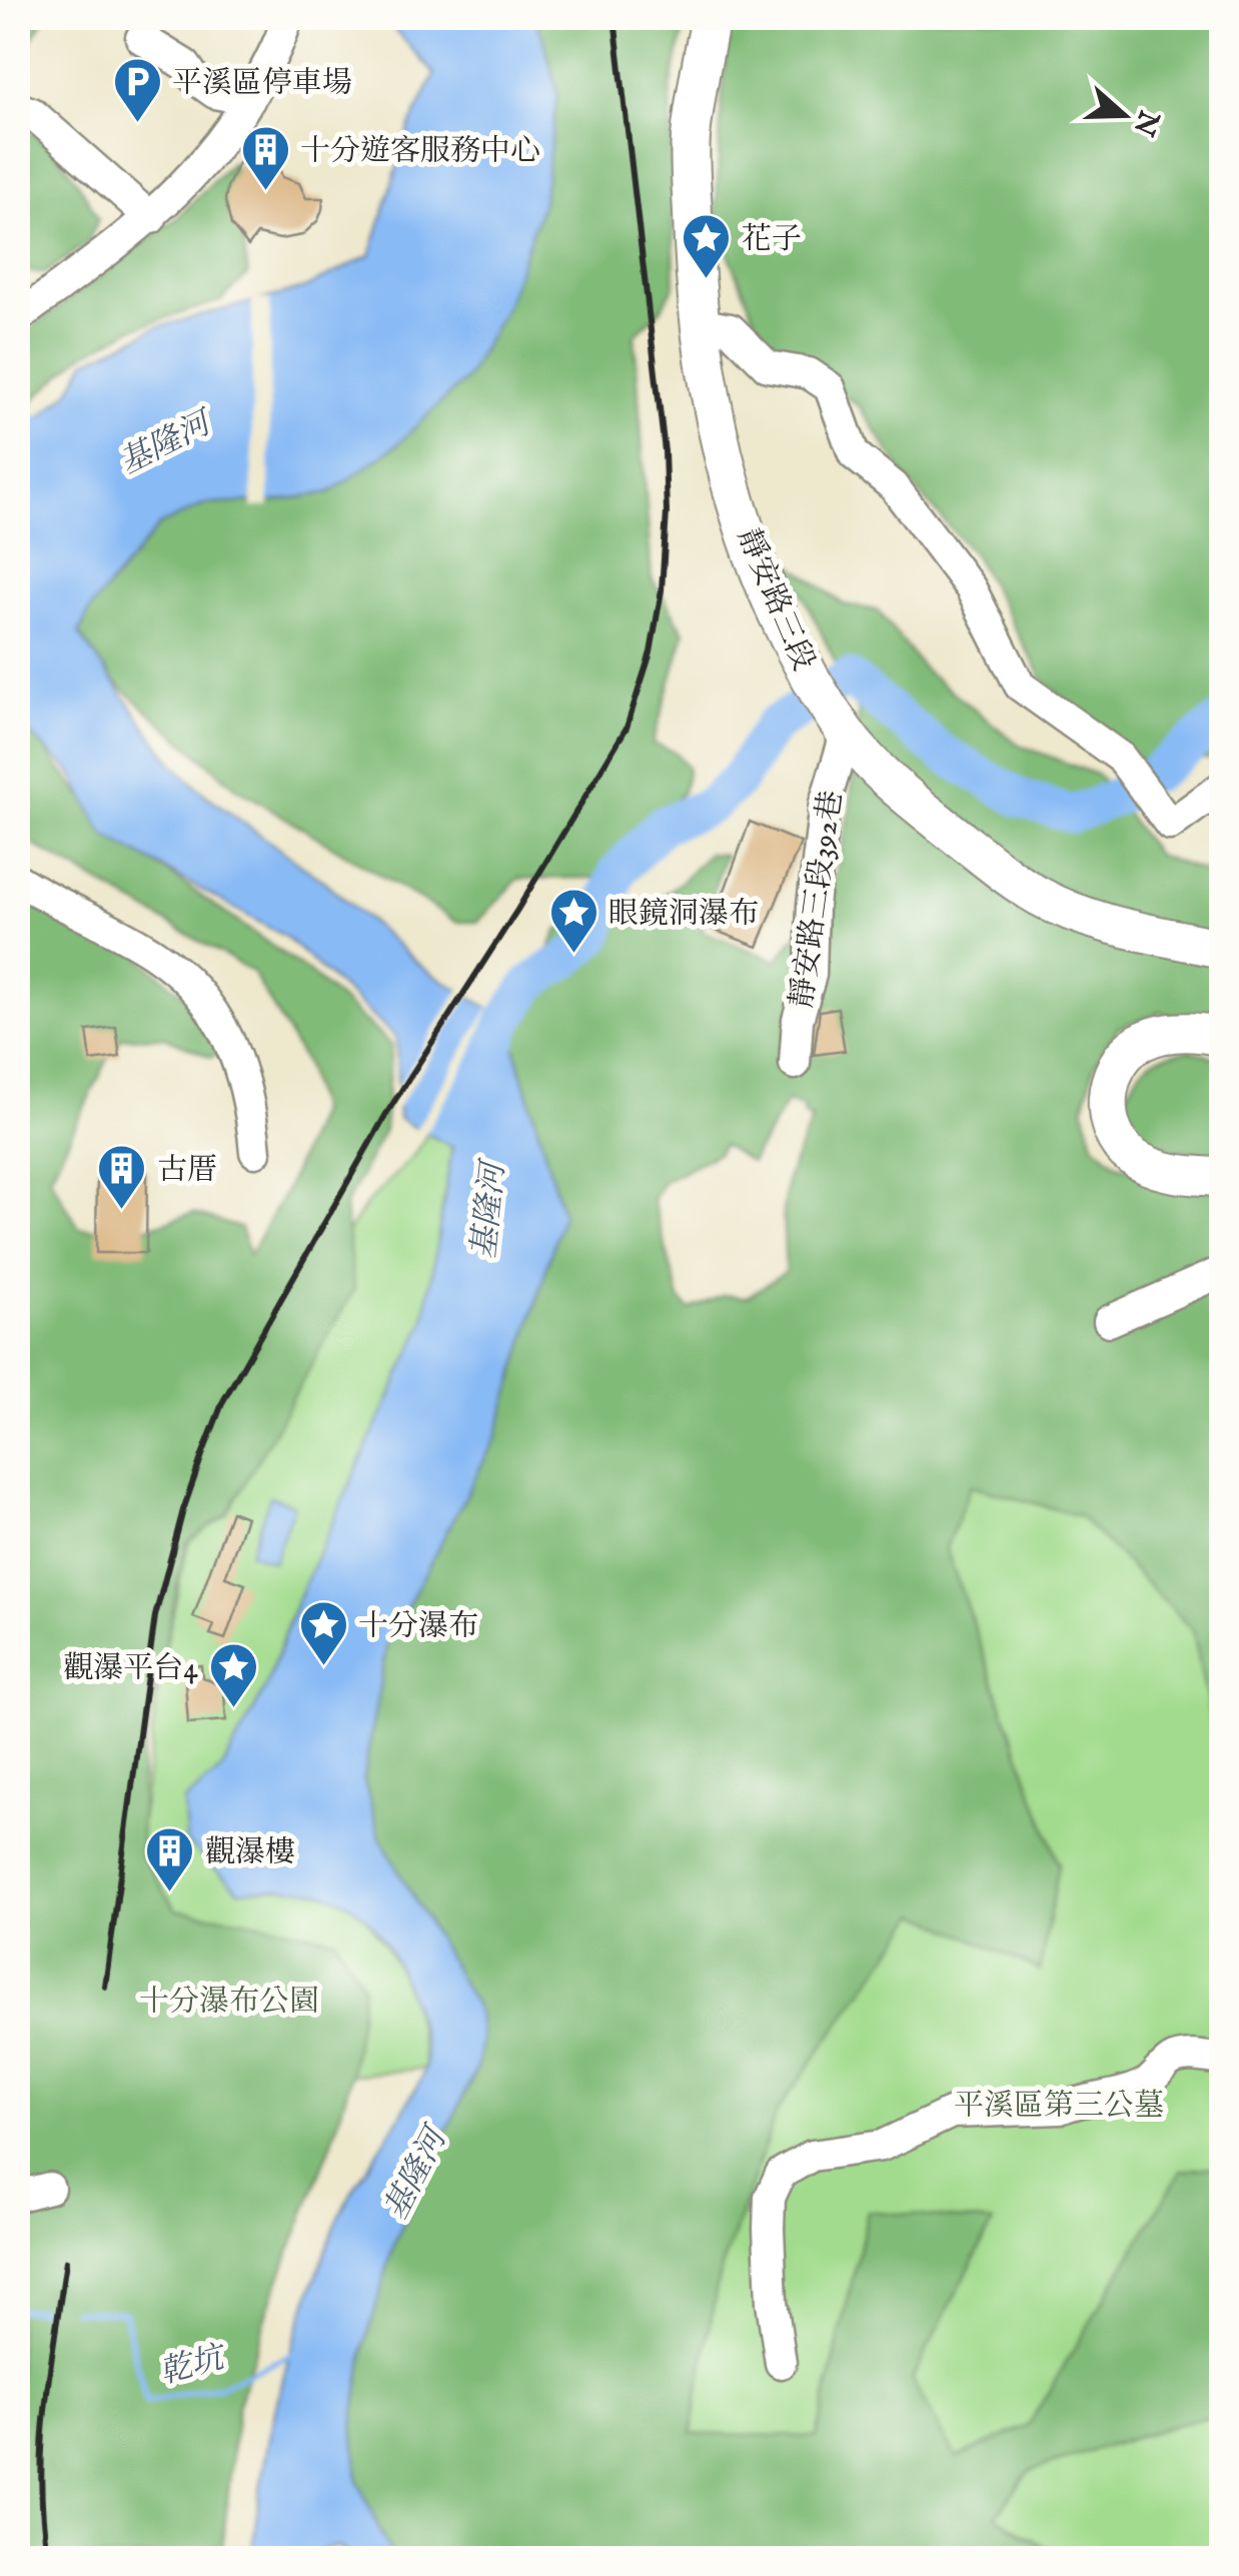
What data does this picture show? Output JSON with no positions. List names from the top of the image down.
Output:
{
  "streets": {
    "main road": ["靜安路三段"],
    "street": ["靜安路三段392巷"]
  },
  "crossings": [
    ["靜安路三段", "靜安路三段392巷"]
  ],
  "water": ["基隆河", "乾坑"],
  "parks": ["十分瀑布公園", "平溪區第三公墓"],
  "places": {
    "parking": ["平溪區停車場"],
    "building": ["十分遊客服務中心", "古厝", "觀瀑樓"],
    "place": [
      "花子",
      "眼鏡洞瀑布",
      "十分瀑布",
      "觀瀑平台4"
    ]
  },
  "north": "right"
}
